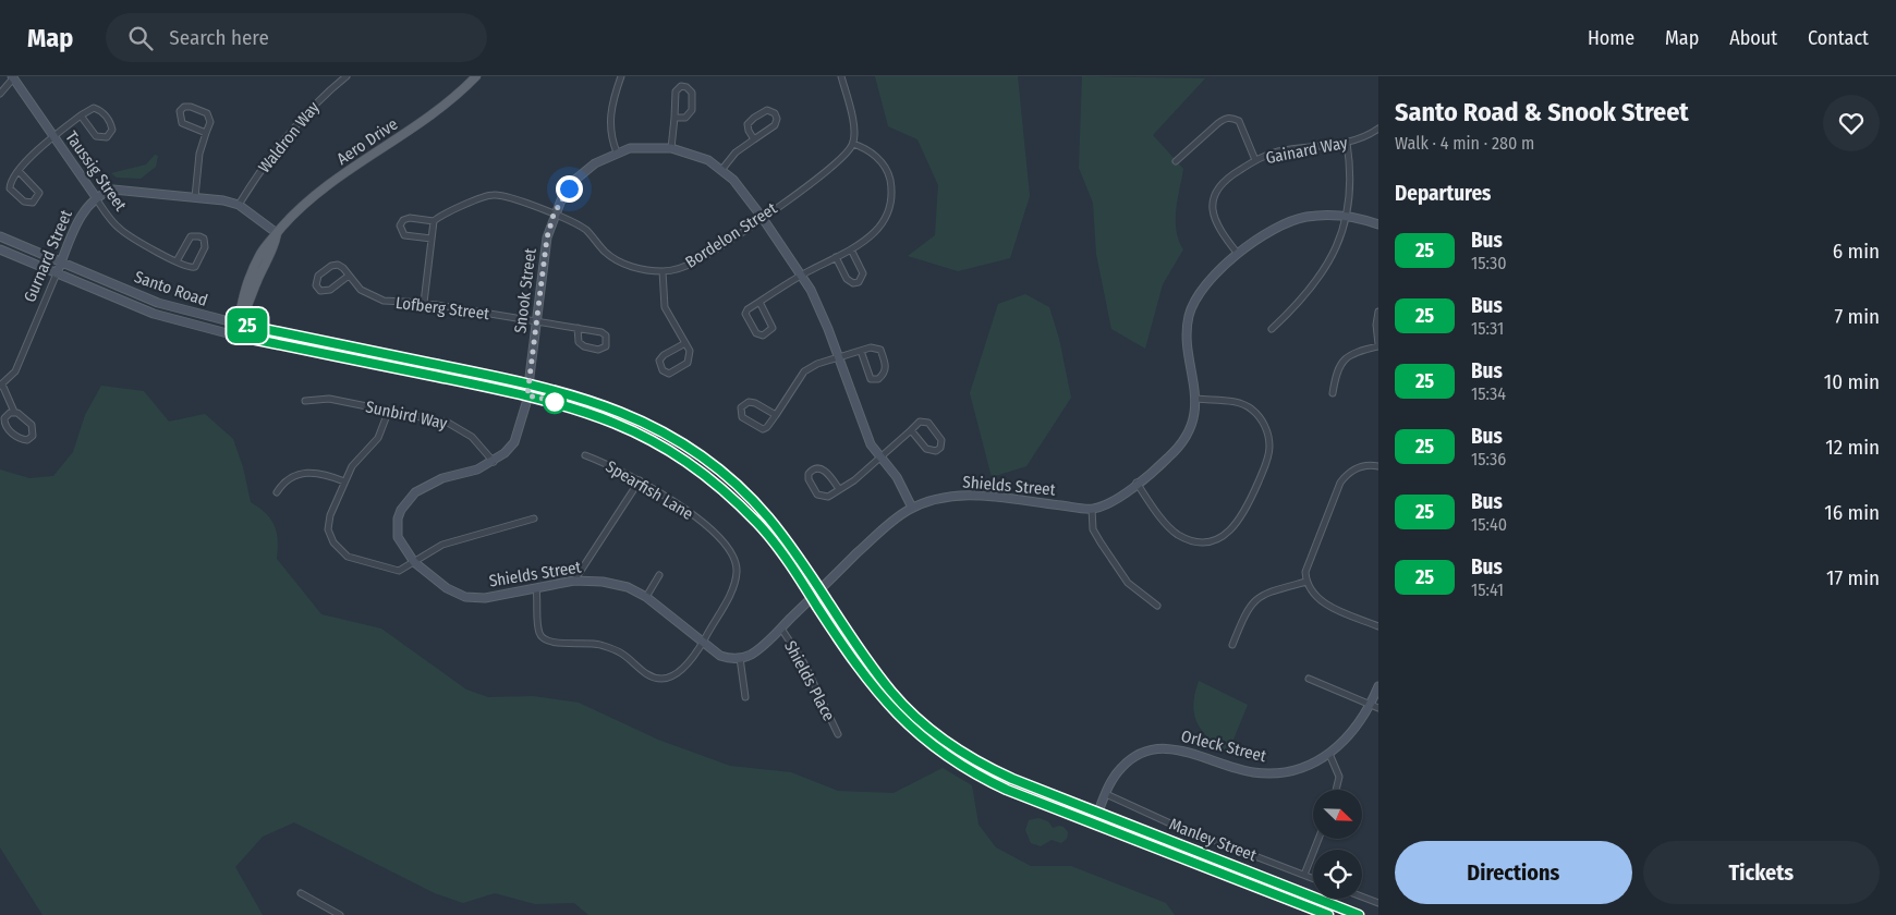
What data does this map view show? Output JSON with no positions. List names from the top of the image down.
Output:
{
  "streets": {
    "main road": ["Aero Drive", "Santo Road"],
    "street": [
      "Waldron Way",
      "Gainard Way",
      "Taussig Street",
      "Bordelon Street",
      "Gurnard Street",
      "Snook Street",
      "Lofberg Street",
      "Sunbird Way",
      "Shields Street",
      "Spearfish Lane",
      "Shields Place",
      "Orleck Street",
      "Manley Street"
    ]
  },
  "crossings": [
    ["Aero Drive", "Santo Road"],
    ["Gainard Way", "Shields Street"],
    ["Taussig Street", "Gurnard Street"],
    ["Bordelon Street", "Snook Street"],
    ["Gurnard Street", "Santo Road"],
    ["Santo Road", "Snook Street"],
    ["Santo Road", "Shields Street"],
    ["Santo Road", "Orleck Street"],
    ["Snook Street", "Lofberg Street"],
    ["Snook Street", "Sunbird Way"],
    ["Snook Street", "Shields Street"],
    ["Shields Street", "Spearfish Lane"],
    ["Shields Street", "Shields Place"],
    ["Orleck Street", "Manley Street"]
  ],
  "lines": ["bus line 25"],
  "north": "bottom right",
  "page": {
    "header": "Map",
    "search": "Search here",
    "nav": [
      "Home",
      "Map",
      "About",
      "Contact"
    ],
    "on_map": "25",
    "heading": [
      ["Santo Road & Snook Street", "Walk · 4 min · 280 m"],
      "Departures"
    ],
    "list": [
      {
        "mark": "25",
        "name": "Bus",
        "note": "15:30",
        "value": "6 min"
      },
      {
        "mark": "25",
        "name": "Bus",
        "note": "15:31",
        "value": "7 min"
      },
      {
        "mark": "25",
        "name": "Bus",
        "note": "15:34",
        "value": "10 min"
      },
      {
        "mark": "25",
        "name": "Bus",
        "note": "15:36",
        "value": "12 min"
      },
      {
        "mark": "25",
        "name": "Bus",
        "note": "15:40",
        "value": "16 min"
      },
      {
        "mark": "25",
        "name": "Bus",
        "note": "15:41",
        "value": "17 min"
      }
    ],
    "buttons": ["Directions", "Tickets"]
  }
}
